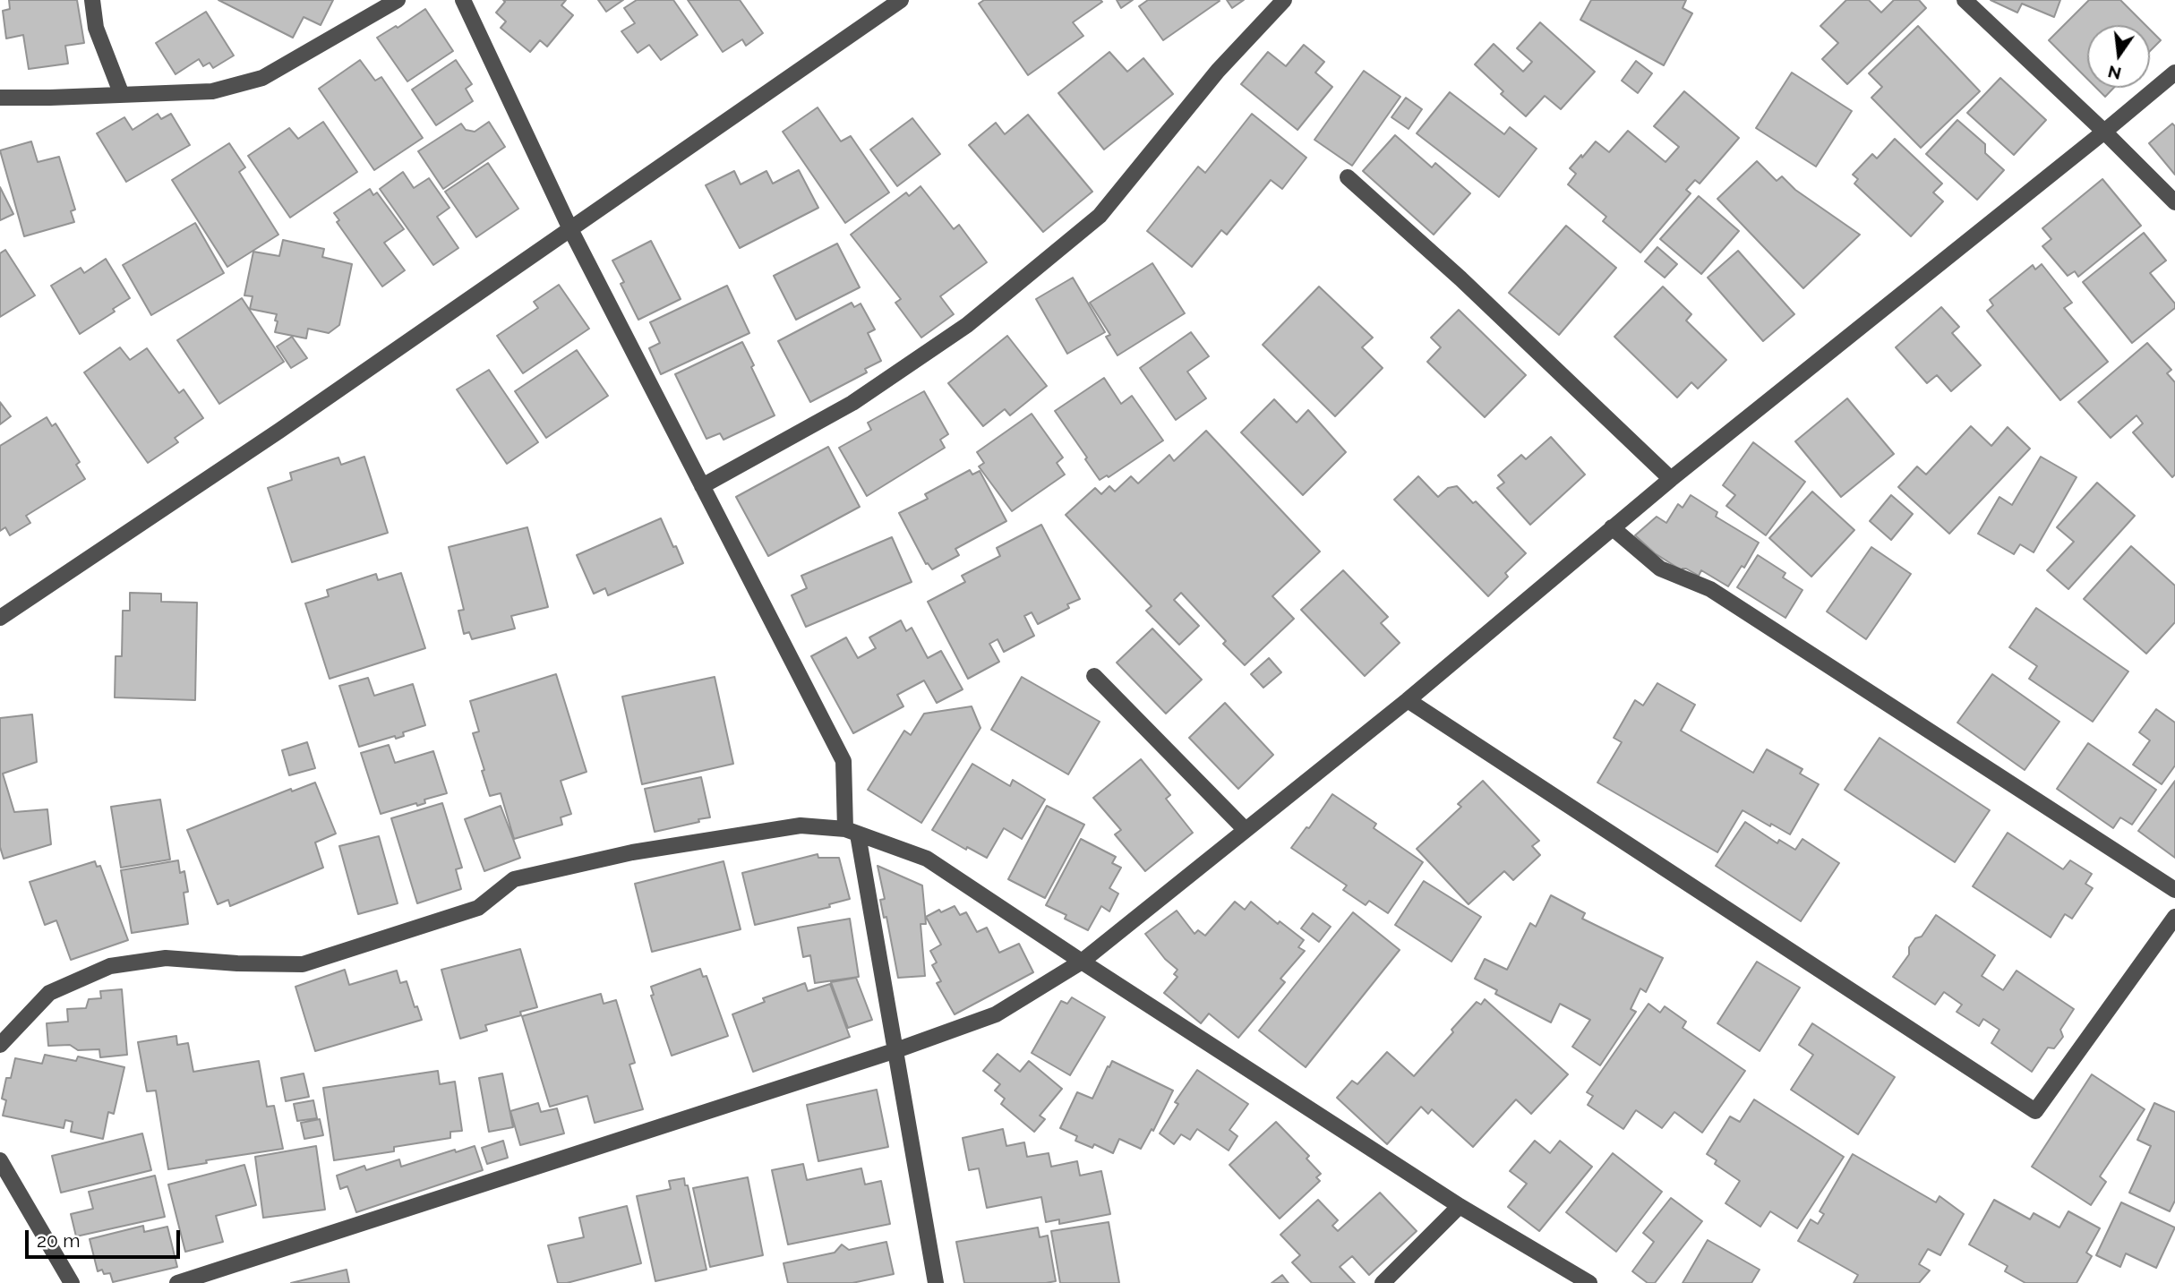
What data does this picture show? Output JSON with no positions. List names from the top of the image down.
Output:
{
  "scale_bar": "20 m",
  "north": "bottom"
}
